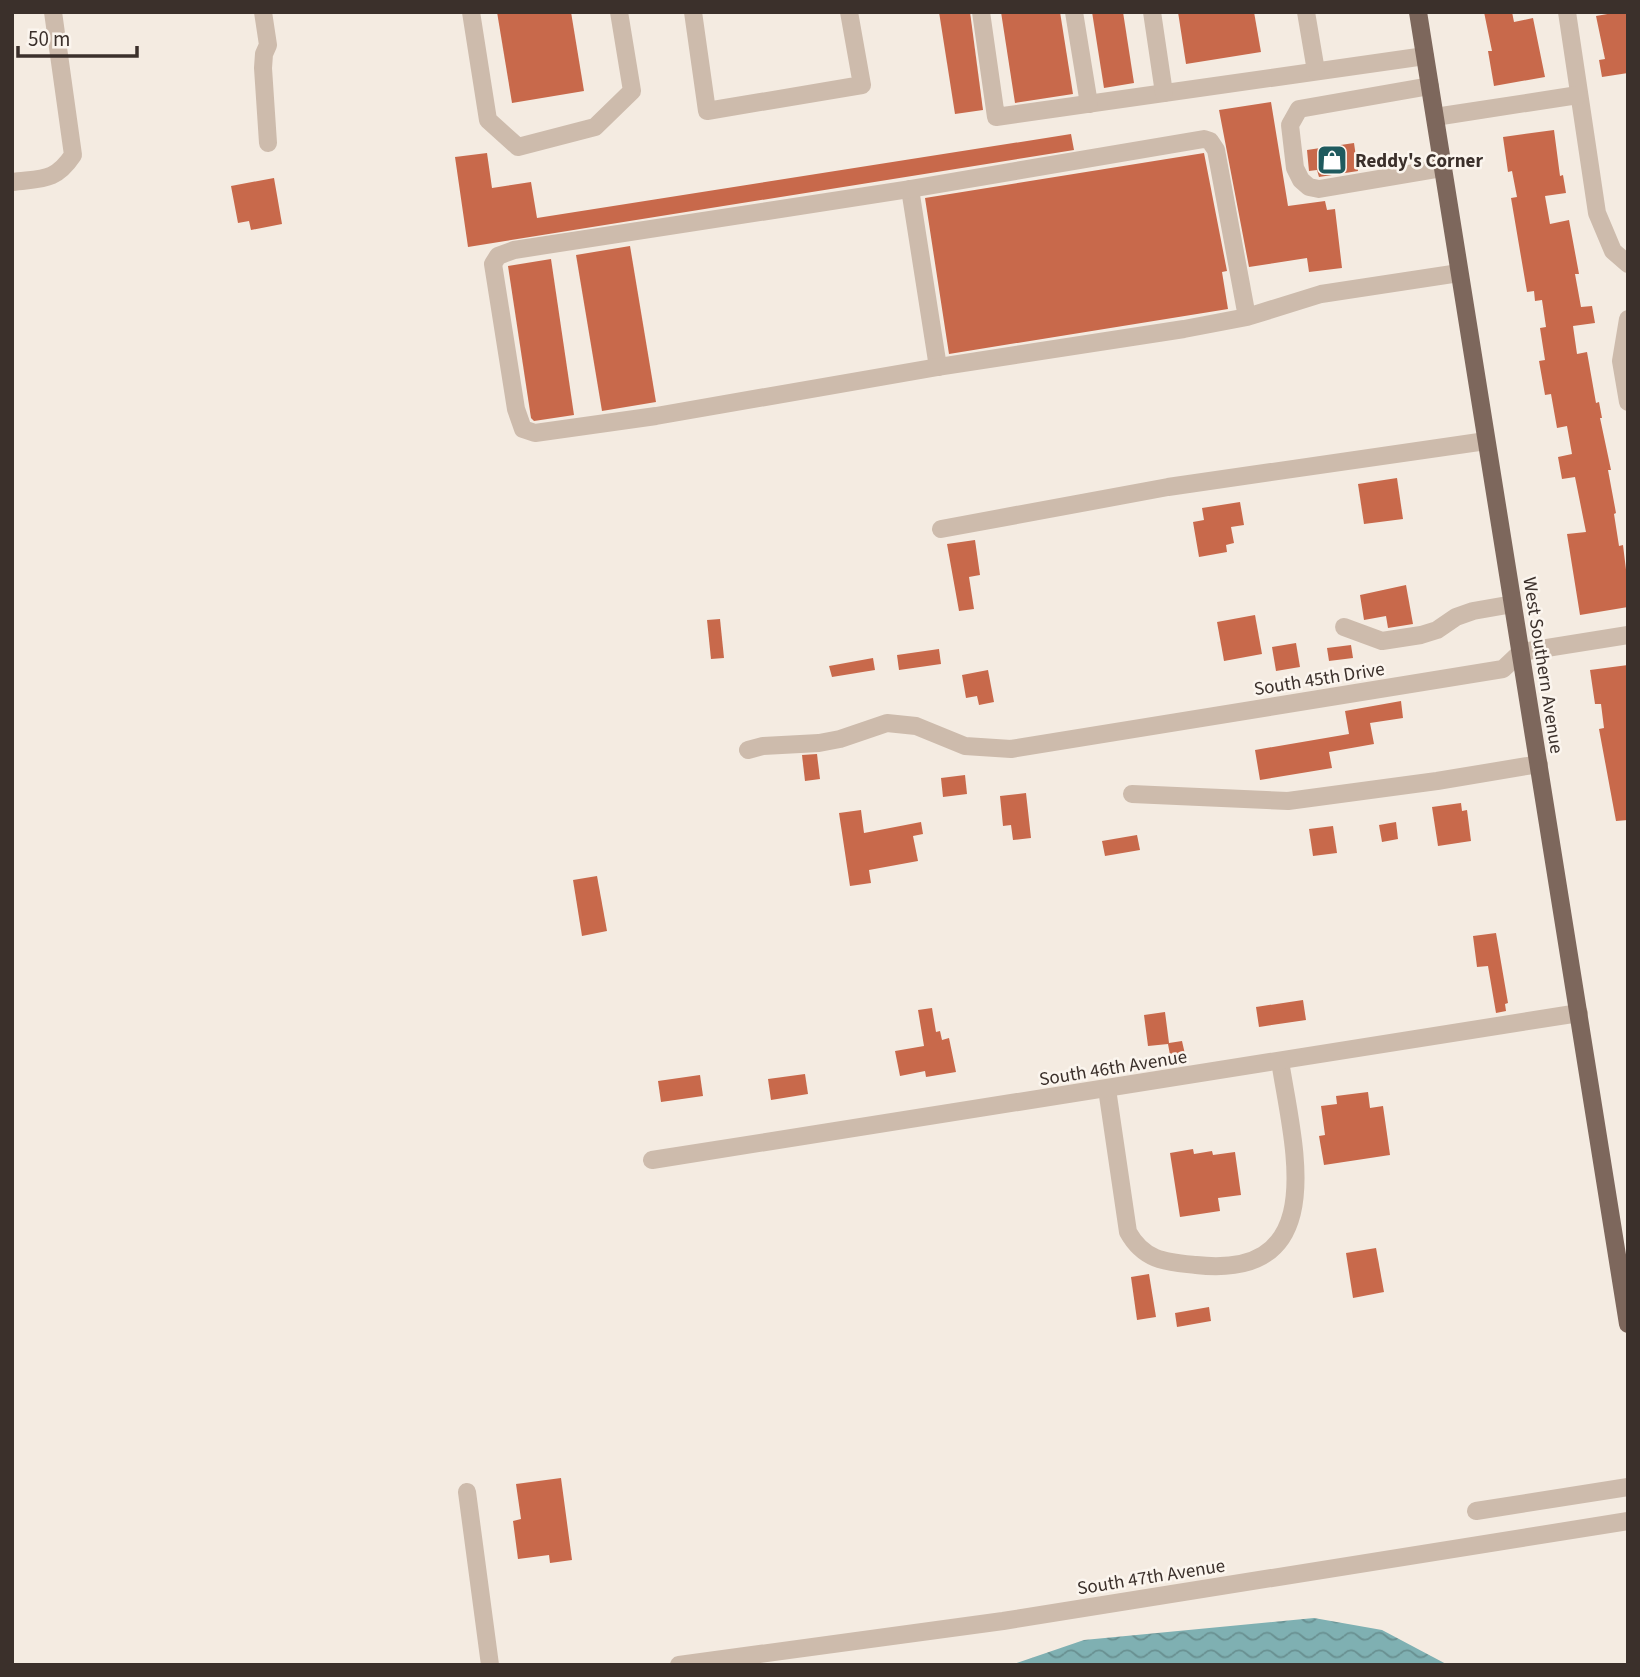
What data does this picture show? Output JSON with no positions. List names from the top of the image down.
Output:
{
  "streets": {
    "main road": ["West Southern Avenue"],
    "street": ["South 45th Drive", "South 46th Avenue", "South 47th Avenue"]
  },
  "crossings": [
    ["West Southern Avenue", "South 45th Drive"],
    ["West Southern Avenue", "South 46th Avenue"]
  ],
  "places": {
    "shop": ["Reddy's Corner"]
  },
  "scale_bar": "50 m"
}
